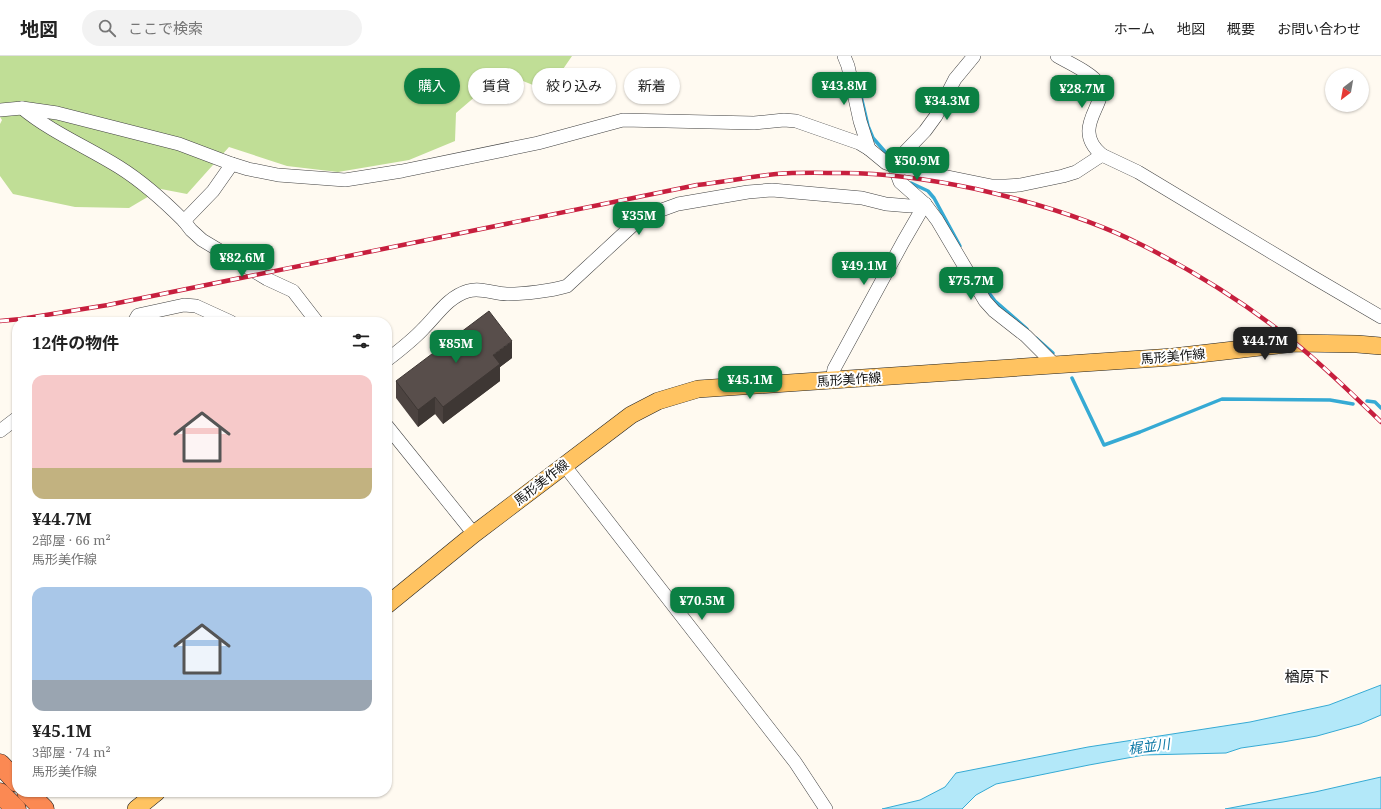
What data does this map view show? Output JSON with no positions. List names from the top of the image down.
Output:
{
  "streets": {
    "main road": ["馬形美作線"]
  },
  "districts": ["楢原下"],
  "water": ["梶並川"],
  "north": "bottom left",
  "page": {
    "header": "地図",
    "search": "ここで検索",
    "nav": [
      "ホーム",
      "地図",
      "概要",
      "お問い合わせ"
    ],
    "chip": [
      "購入",
      "賃貸",
      "絞り込み",
      "新着"
    ],
    "price": [
      "¥43.8M",
      "¥28.7M",
      "¥34.3M",
      "¥50.9M",
      "¥35M",
      "¥82.6M",
      "¥49.1M",
      "¥75.7M",
      "¥44.7M",
      "¥85M",
      "¥45.1M",
      "¥70.5M"
    ],
    "heading": "12件の物件",
    "list": [
      {
        "name": "¥44.7M",
        "note": "2部屋 · 66 m² · 馬形美作線"
      },
      {
        "name": "¥45.1M",
        "note": "3部屋 · 74 m² · 馬形美作線"
      }
    ]
  }
}
